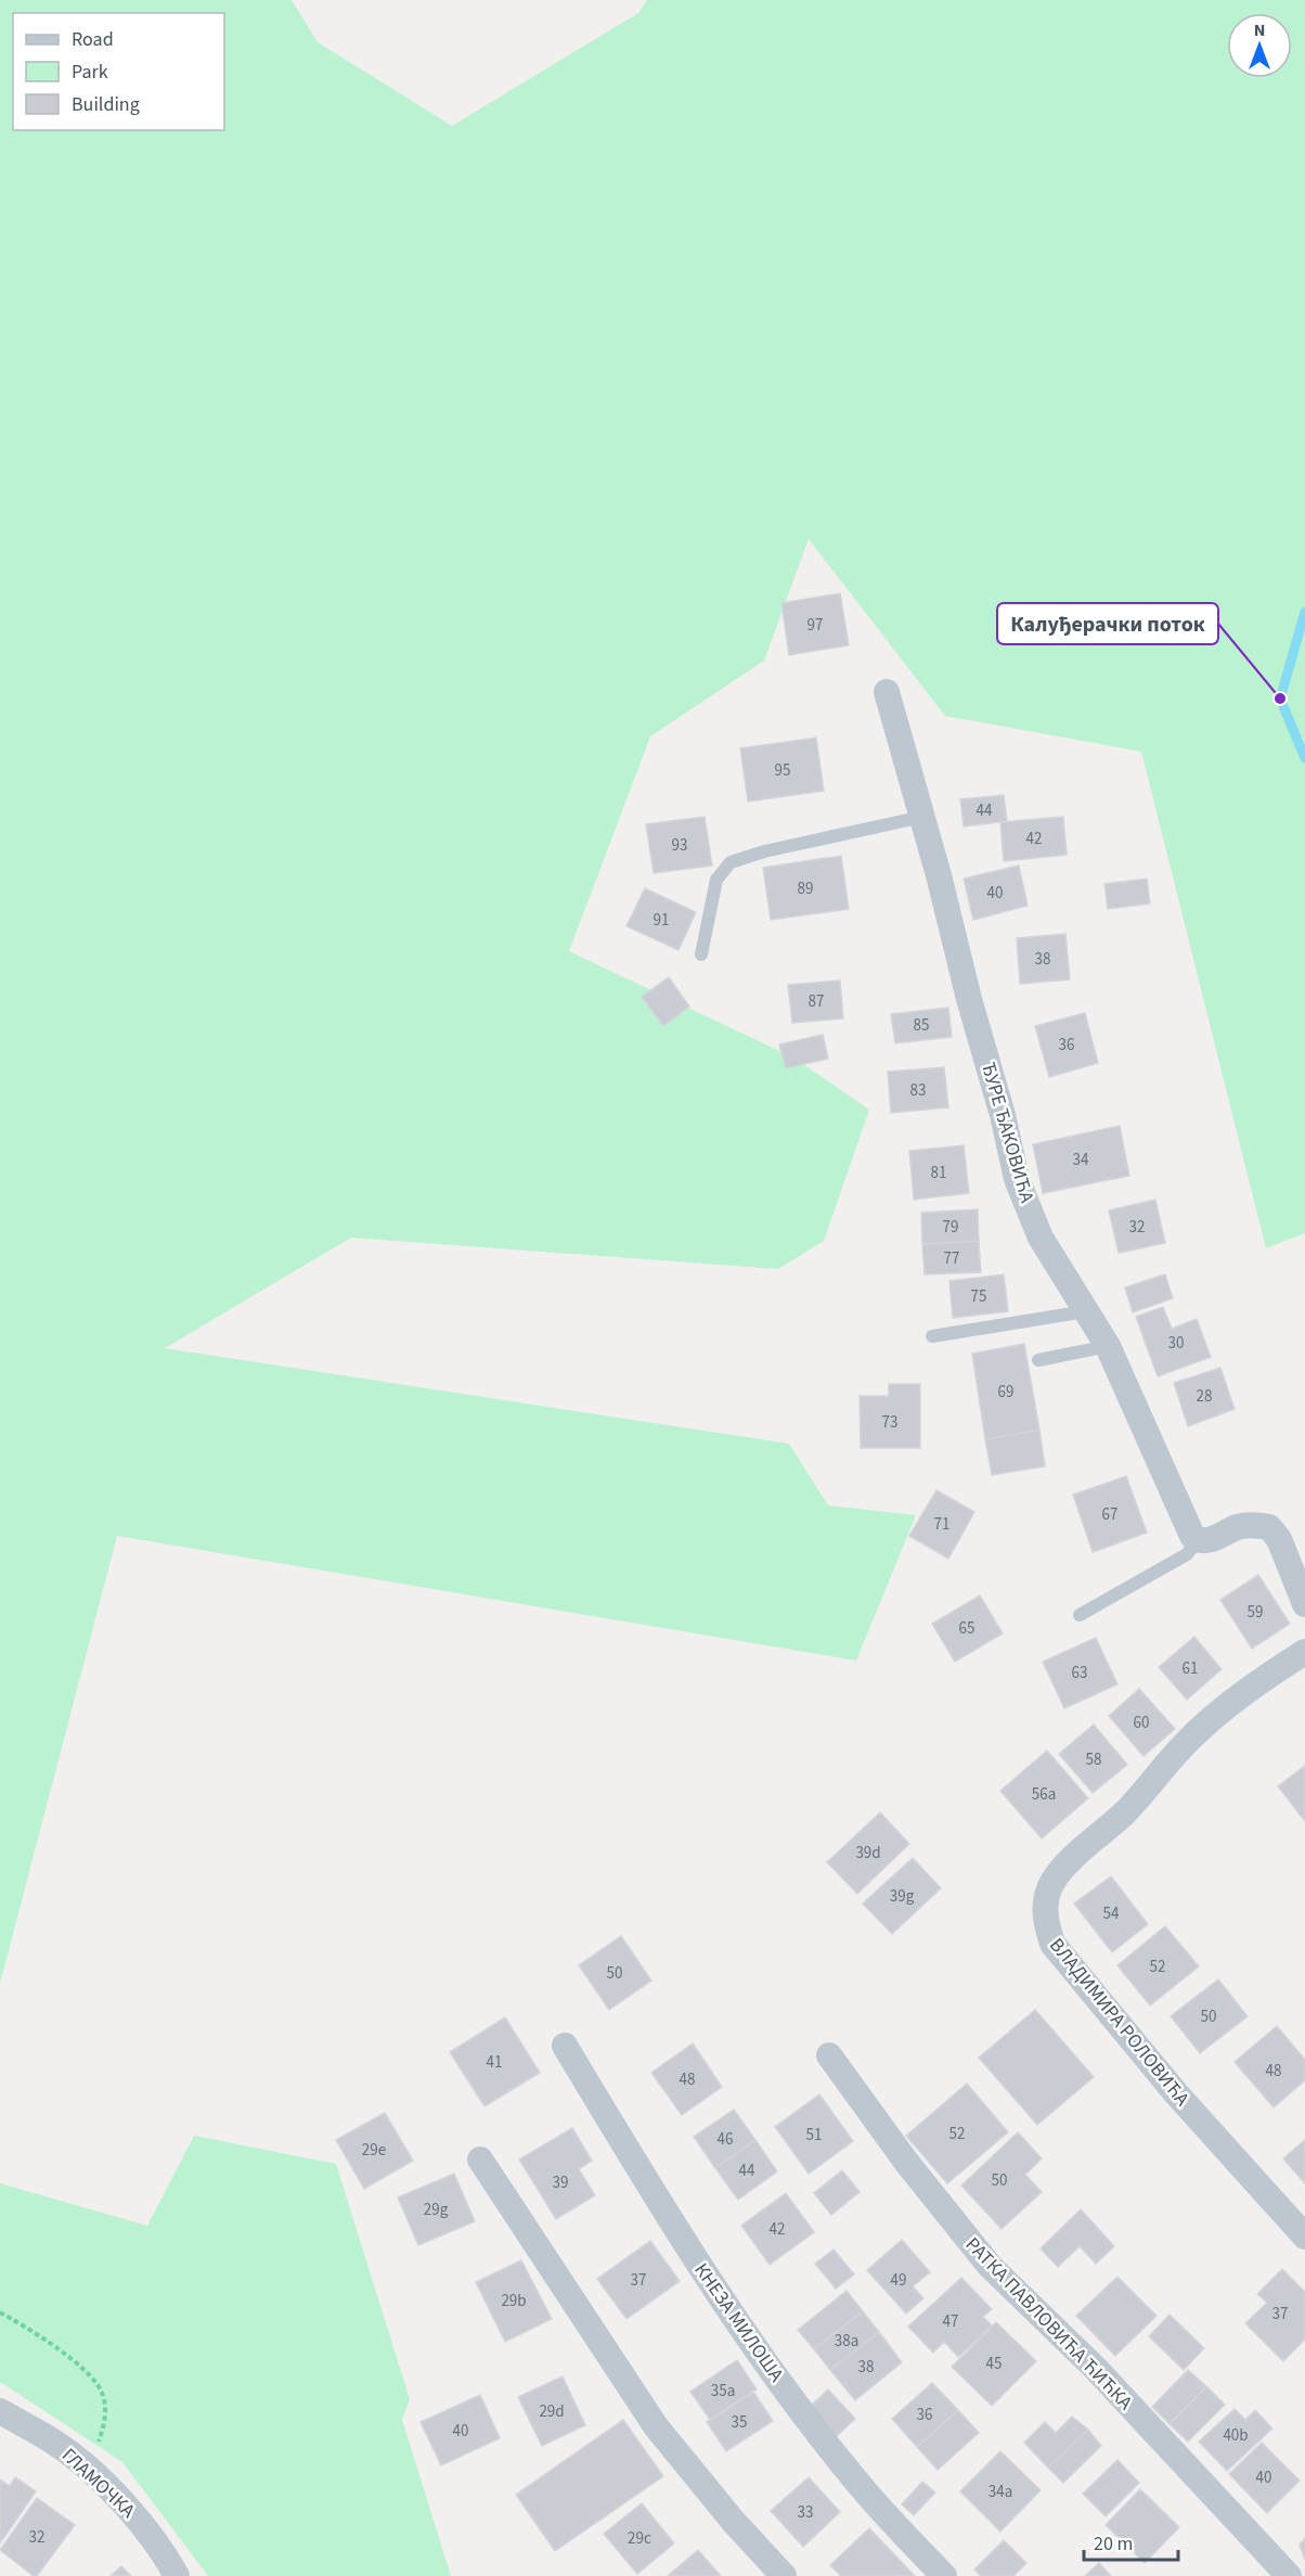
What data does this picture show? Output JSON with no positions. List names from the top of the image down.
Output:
{
  "streets": {
    "street": [
      "ЂУРЕ ЂАКОВИЋА",
      "ВЛАДИМИРА РОЛОВИЋА",
      "КНЕЗА МИЛОША",
      "РАТКА ПАВЛОВИЋА ЋИЋКА",
      "ГЛАМОЧКА"
    ]
  },
  "places": ["Калуђерачки поток"],
  "house_numbers": [
    "97",
    "95",
    "44",
    "42",
    "93",
    "89",
    "40",
    "91",
    "38",
    "87",
    "85",
    "36",
    "83",
    "34",
    "81",
    "79",
    "32",
    "77",
    "75",
    "30",
    "69",
    "28",
    "73",
    "67",
    "71",
    "59",
    "65",
    "61",
    "63",
    "60",
    "58",
    "56a",
    "39d",
    "39g",
    "54",
    "52",
    "50",
    "50",
    "41",
    "48",
    "48",
    "52",
    "51",
    "46",
    "29e",
    "44",
    "50",
    "39",
    "29g",
    "42",
    "37",
    "49",
    "29b",
    "37",
    "47",
    "38a",
    "45",
    "38",
    "35a",
    "29d",
    "36",
    "35",
    "40",
    "40b",
    "40",
    "34a",
    "33",
    "32",
    "29c"
  ],
  "legend": ["Road", "Park", "Building"],
  "scale_bar": "20 m",
  "north": "top"
}
